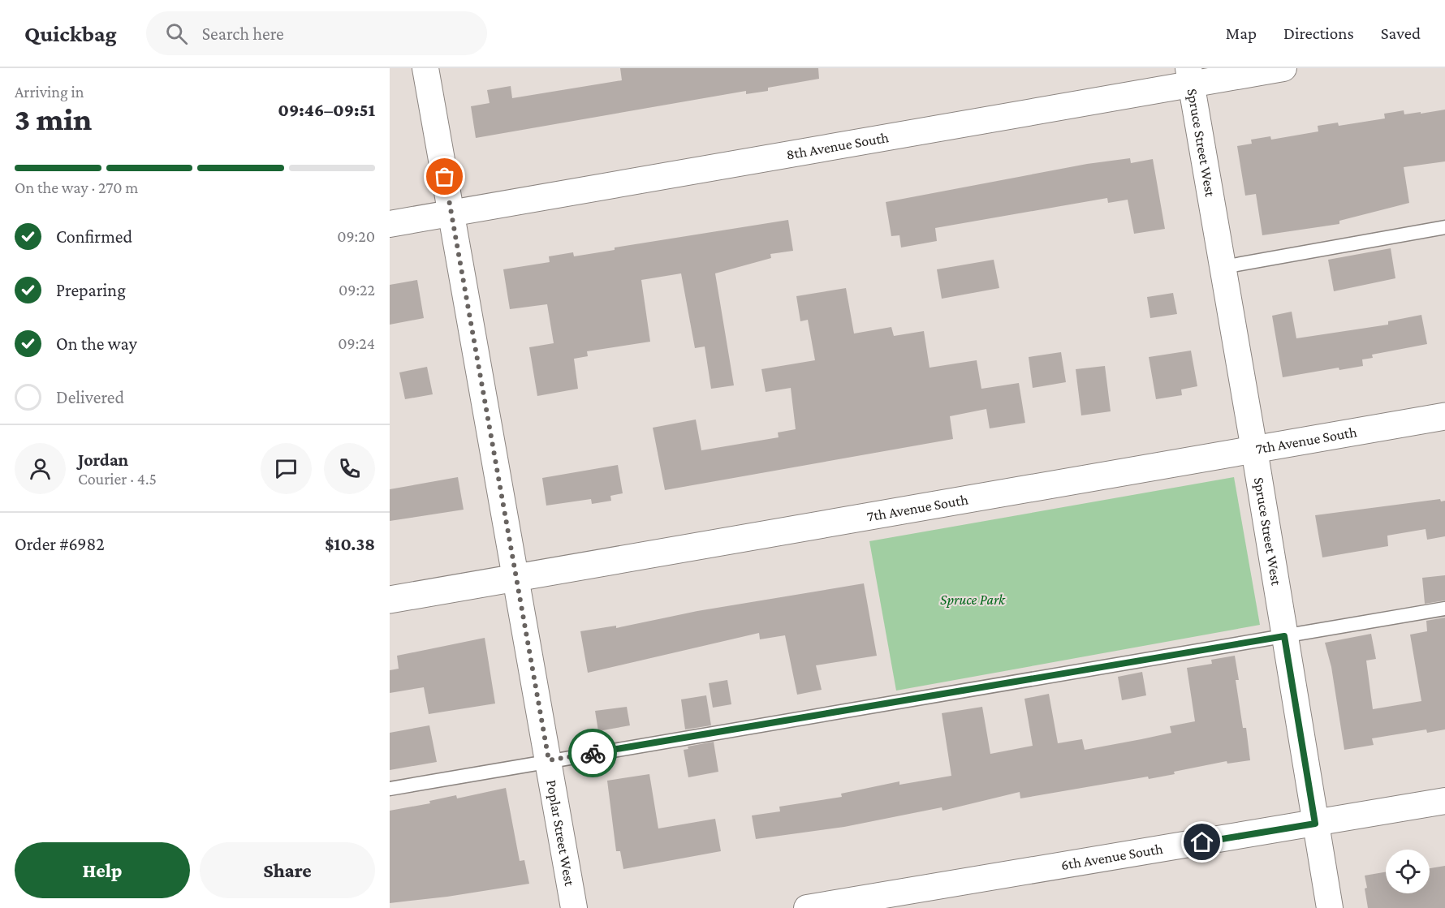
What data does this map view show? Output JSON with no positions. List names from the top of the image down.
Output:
{
  "streets": {
    "street": [
      "Spruce Street West",
      "8th Avenue South",
      "7th Avenue South",
      "Poplar Street West",
      "6th Avenue South"
    ]
  },
  "crossings": [
    ["Spruce Street West", "8th Avenue South"],
    ["Spruce Street West", "7th Avenue South"],
    ["Spruce Street West", "6th Avenue South"],
    ["8th Avenue South", "Poplar Street West"],
    ["7th Avenue South", "Poplar Street West"]
  ],
  "parks": ["Spruce Park"],
  "page": {
    "header": "Quickbag",
    "search": "Search here",
    "nav": ["Map", "Directions", "Saved"],
    "heading": ["3 min", "Arriving in", "09:46–09:51"],
    "panel": [
      "Jordan",
      "Courier · 4.5",
      "Order #6982",
      "$10.38"
    ],
    "bar": "On the way · 270 m",
    "list": [
      ["Confirmed", "09:20"],
      ["Preparing", "09:22"],
      ["On the way", "09:24"],
      "Delivered"
    ],
    "buttons": ["Help", "Share"]
  }
}
